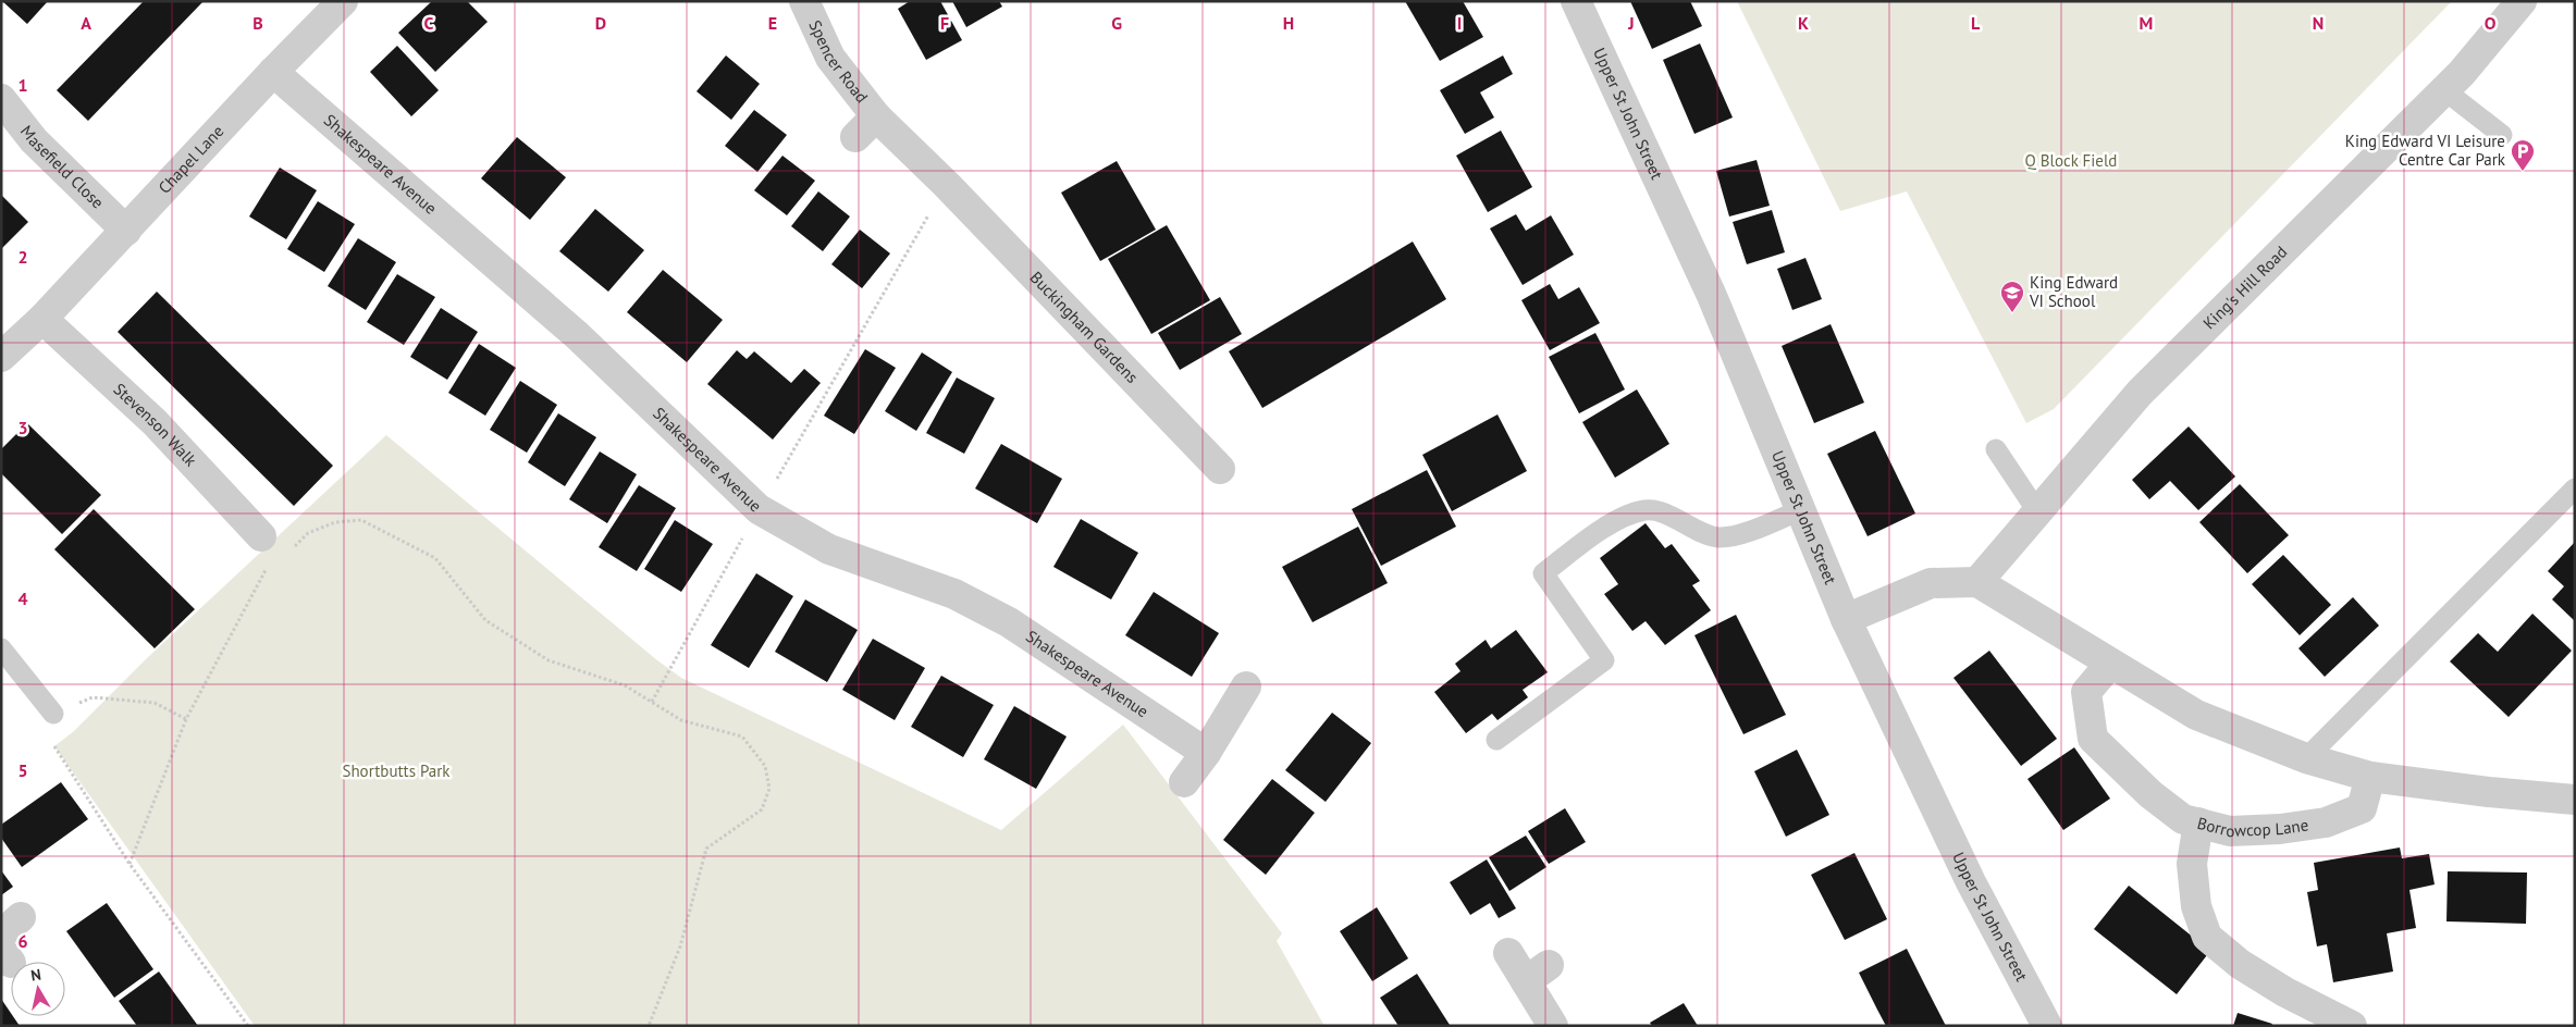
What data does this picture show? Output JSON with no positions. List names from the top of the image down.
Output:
{
  "streets": {
    "street": [
      "Spencer Road",
      "Upper St John Street",
      "Chapel Lane",
      "Shakespeare Avenue",
      "Masefield Close",
      "King's Hill Road",
      "Buckingham Gardens",
      "Stevenson Walk",
      "Borrowcop Lane"
    ]
  },
  "crossings": [
    ["Spencer Road", "Buckingham Gardens"],
    ["Chapel Lane", "Shakespeare Avenue"],
    ["Chapel Lane", "Masefield Close"],
    ["Chapel Lane", "Stevenson Walk"]
  ],
  "parks": ["Q Block Field", "Shortbutts Park"],
  "places": {
    "parking": ["King Edward VI Leisure Centre Car Park"],
    "school or university": ["King Edward VI School"]
  },
  "north": "top",
  "grid": {
    "columns": [
      "A",
      "B",
      "C",
      "D",
      "E",
      "F",
      "G",
      "H",
      "I",
      "J",
      "K",
      "L",
      "M",
      "N",
      "O"
    ],
    "rows": [
      "1",
      "2",
      "3",
      "4",
      "5",
      "6"
    ]
  }
}
